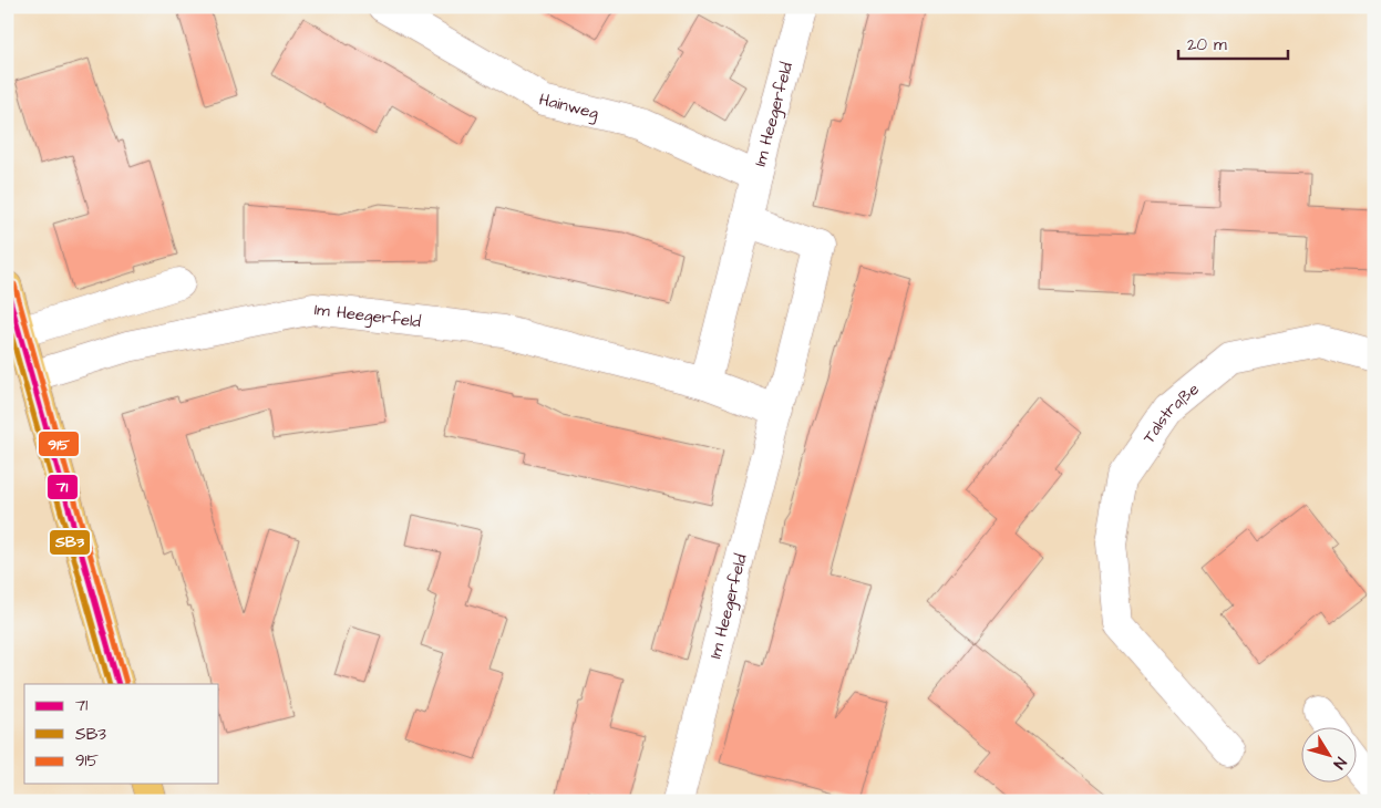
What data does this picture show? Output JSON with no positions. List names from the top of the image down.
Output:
{
  "streets": {
    "street": ["Hainweg", "Im Heegerfeld", "Talstraße"]
  },
  "crossings": [
    ["Hainweg", "Im Heegerfeld"]
  ],
  "lines": ["transit line 915", "transit line 71", "transit line SB3"],
  "legend": ["71", "SB3", "915"],
  "scale_bar": "20 m",
  "north": "bottom right"
}
